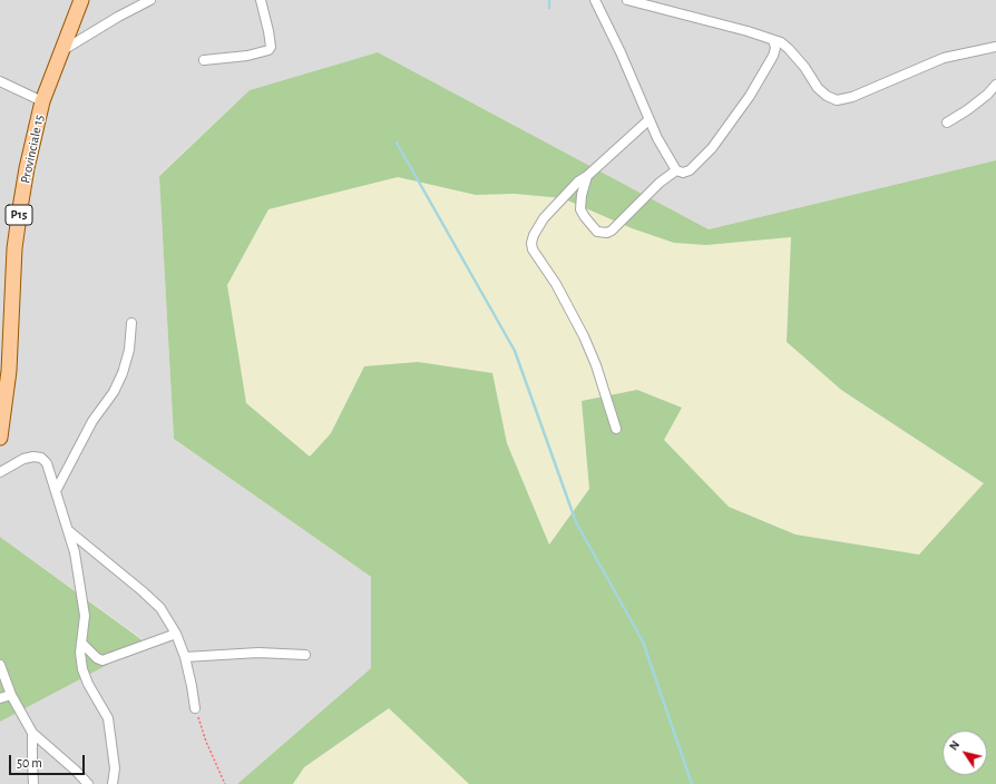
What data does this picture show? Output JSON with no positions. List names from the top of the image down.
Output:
{
  "streets": {
    "main road": ["Provinciale 15", "P15"]
  },
  "scale_bar": "50 m",
  "north": "top left"
}
